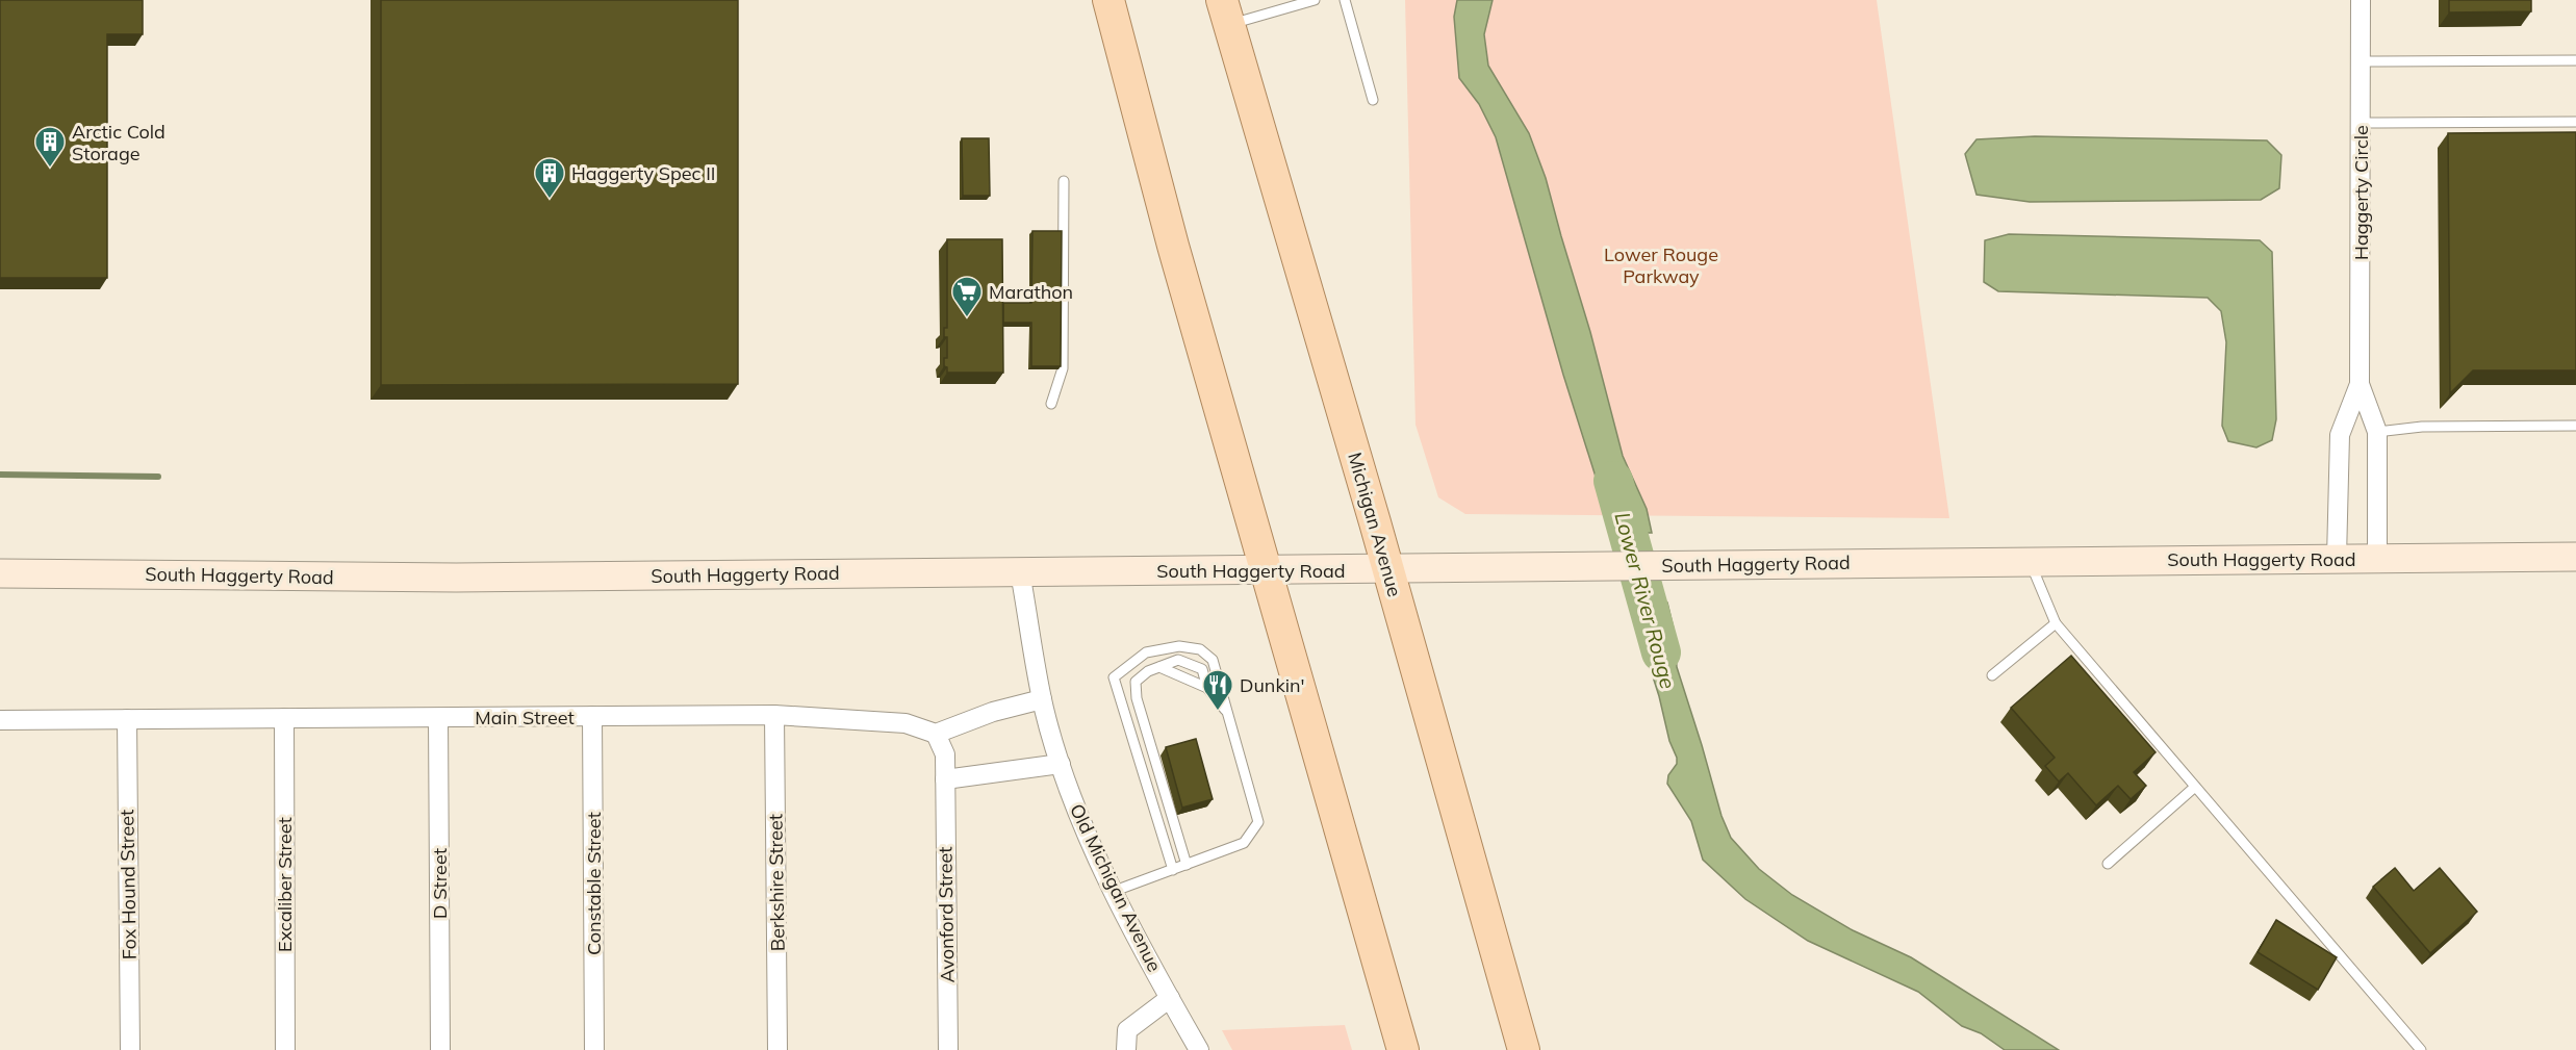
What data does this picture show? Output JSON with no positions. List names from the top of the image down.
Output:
{
  "streets": {
    "main road": ["Michigan Avenue", "South Haggerty Road"],
    "street": [
      "Haggerty Circle",
      "Main Street",
      "Berkshire Street",
      "D Street",
      "Constable Street",
      "Fox Hound Street",
      "Excaliber Street",
      "Old Michigan Avenue",
      "Avonford Street"
    ]
  },
  "crossings": [
    ["Haggerty Circle", "South Haggerty Road"],
    ["Michigan Avenue", "South Haggerty Road"],
    ["South Haggerty Road", "Old Michigan Avenue"],
    ["Main Street", "Berkshire Street"],
    ["Main Street", "D Street"],
    ["Main Street", "Constable Street"],
    ["Main Street", "Fox Hound Street"],
    ["Main Street", "Excaliber Street"],
    ["Main Street", "Avonford Street"]
  ],
  "water": ["Lower River Rouge"],
  "parks": ["Lower Rouge Parkway"],
  "places": {
    "building": ["Arctic Cold Storage", "Haggerty Spec II"],
    "supermarket": ["Marathon"],
    "restaurant": ["Dunkin'"]
  }
}
